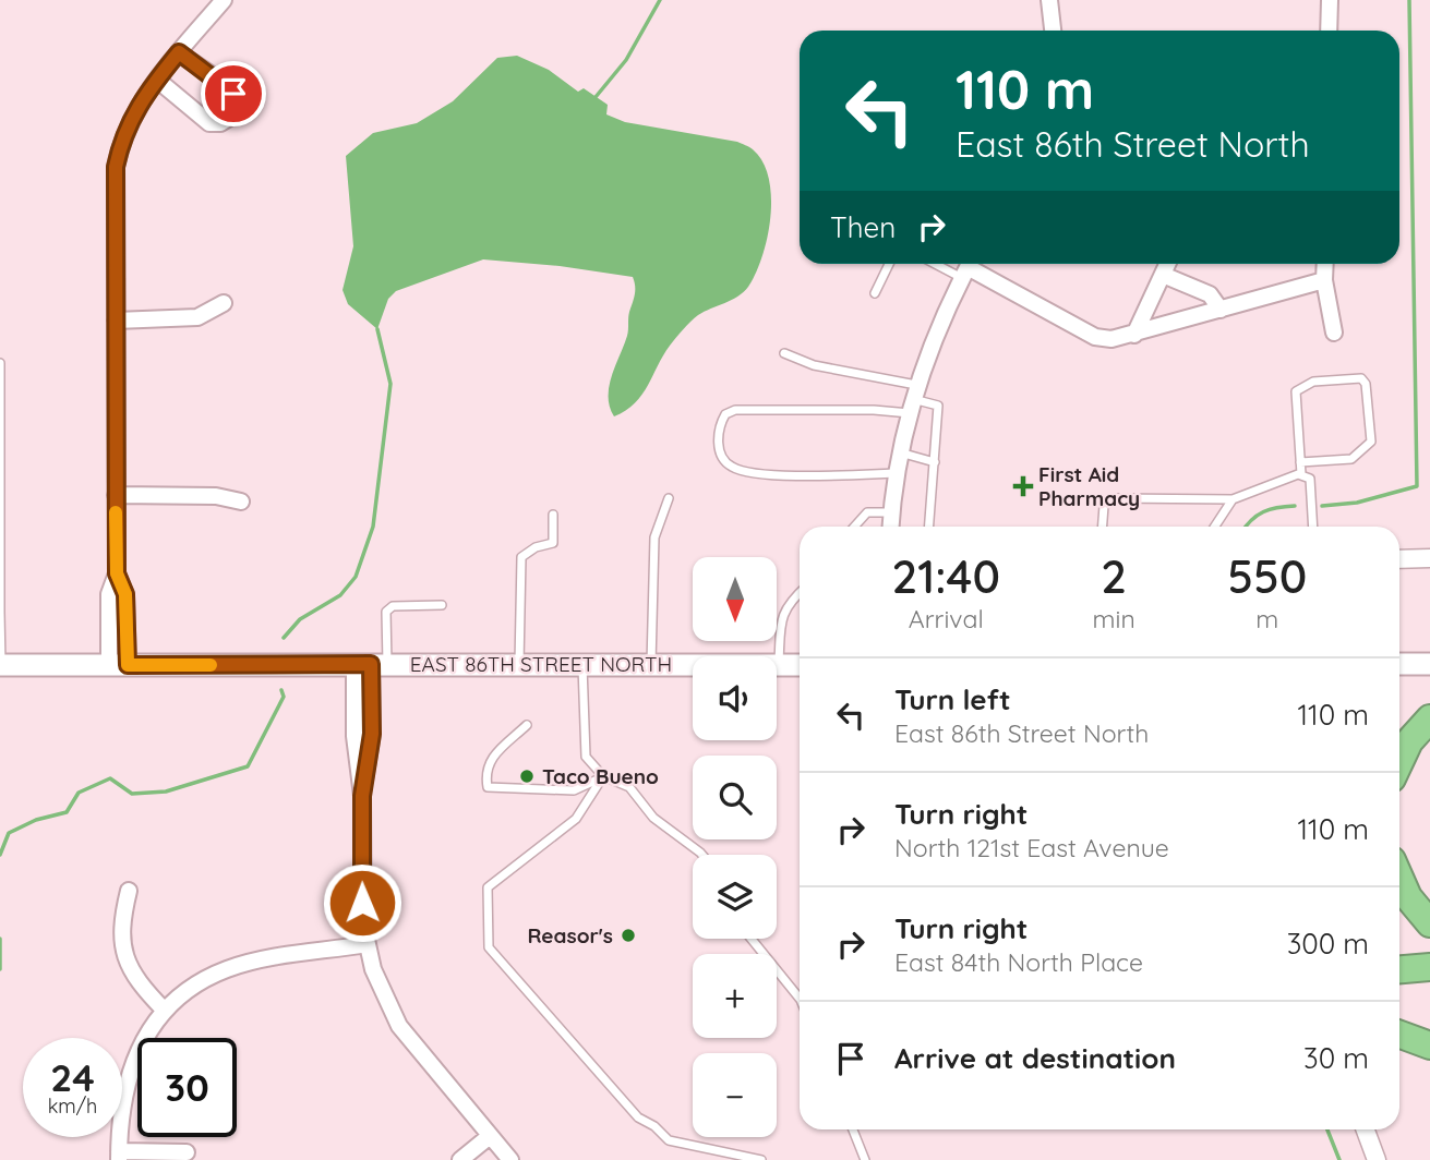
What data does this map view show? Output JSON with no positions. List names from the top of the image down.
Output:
{
  "streets": {
    "main road": ["EAST 86TH STREET NORTH"]
  },
  "places": {
    "health": ["First Aid Pharmacy"],
    "other": ["Taco Bueno", "Reasor's"]
  },
  "north": "bottom",
  "page": {
    "turn": ["110 m", "East 86th Street North"],
    "then": "Then",
    "eta": [
      "21:40",
      "Arrival",
      "2",
      "min",
      "550",
      "m"
    ],
    "map_buttons": ["+", "−"],
    "list": [
      {
        "name": "Turn left",
        "note": "East 86th Street North",
        "value": "110 m"
      },
      {
        "name": "Turn right",
        "note": "North 121st East Avenue",
        "value": "110 m"
      },
      {
        "name": "Turn right",
        "note": "East 84th North Place",
        "value": "300 m"
      },
      {
        "name": "Arrive at destination",
        "value": "30 m"
      }
    ],
    "speed": "24 km/h",
    "limit": "30"
  }
}
